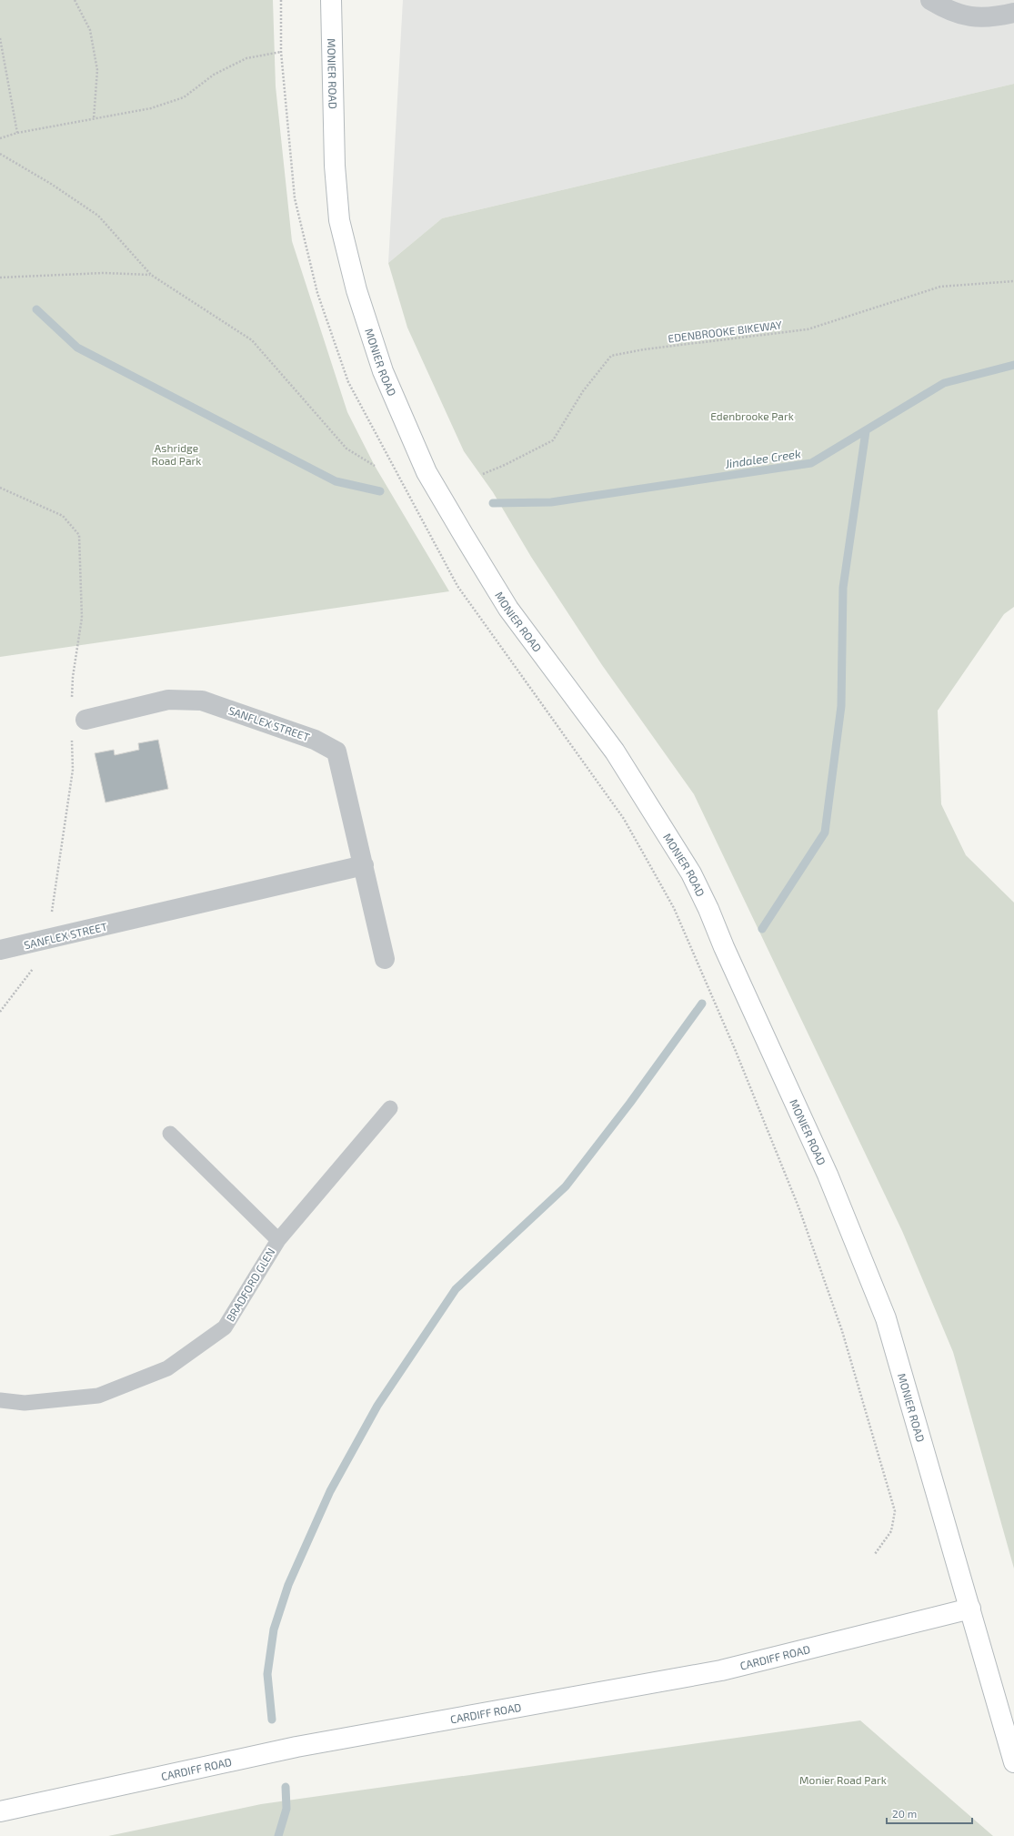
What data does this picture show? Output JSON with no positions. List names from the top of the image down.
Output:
{
  "streets": {
    "main road": ["MONIER ROAD", "CARDIFF ROAD"],
    "street": ["SANFLEX STREET"],
    "lane": ["BRADFORD GLEN"],
    "path": ["EDENBROOKE BIKEWAY"]
  },
  "crossings": [
    ["MONIER ROAD", "CARDIFF ROAD"]
  ],
  "water": ["Jindalee Creek"],
  "parks": ["Edenbrooke Park", "Ashridge Road Park", "Monier Road Park"],
  "scale_bar": "20 m"
}
